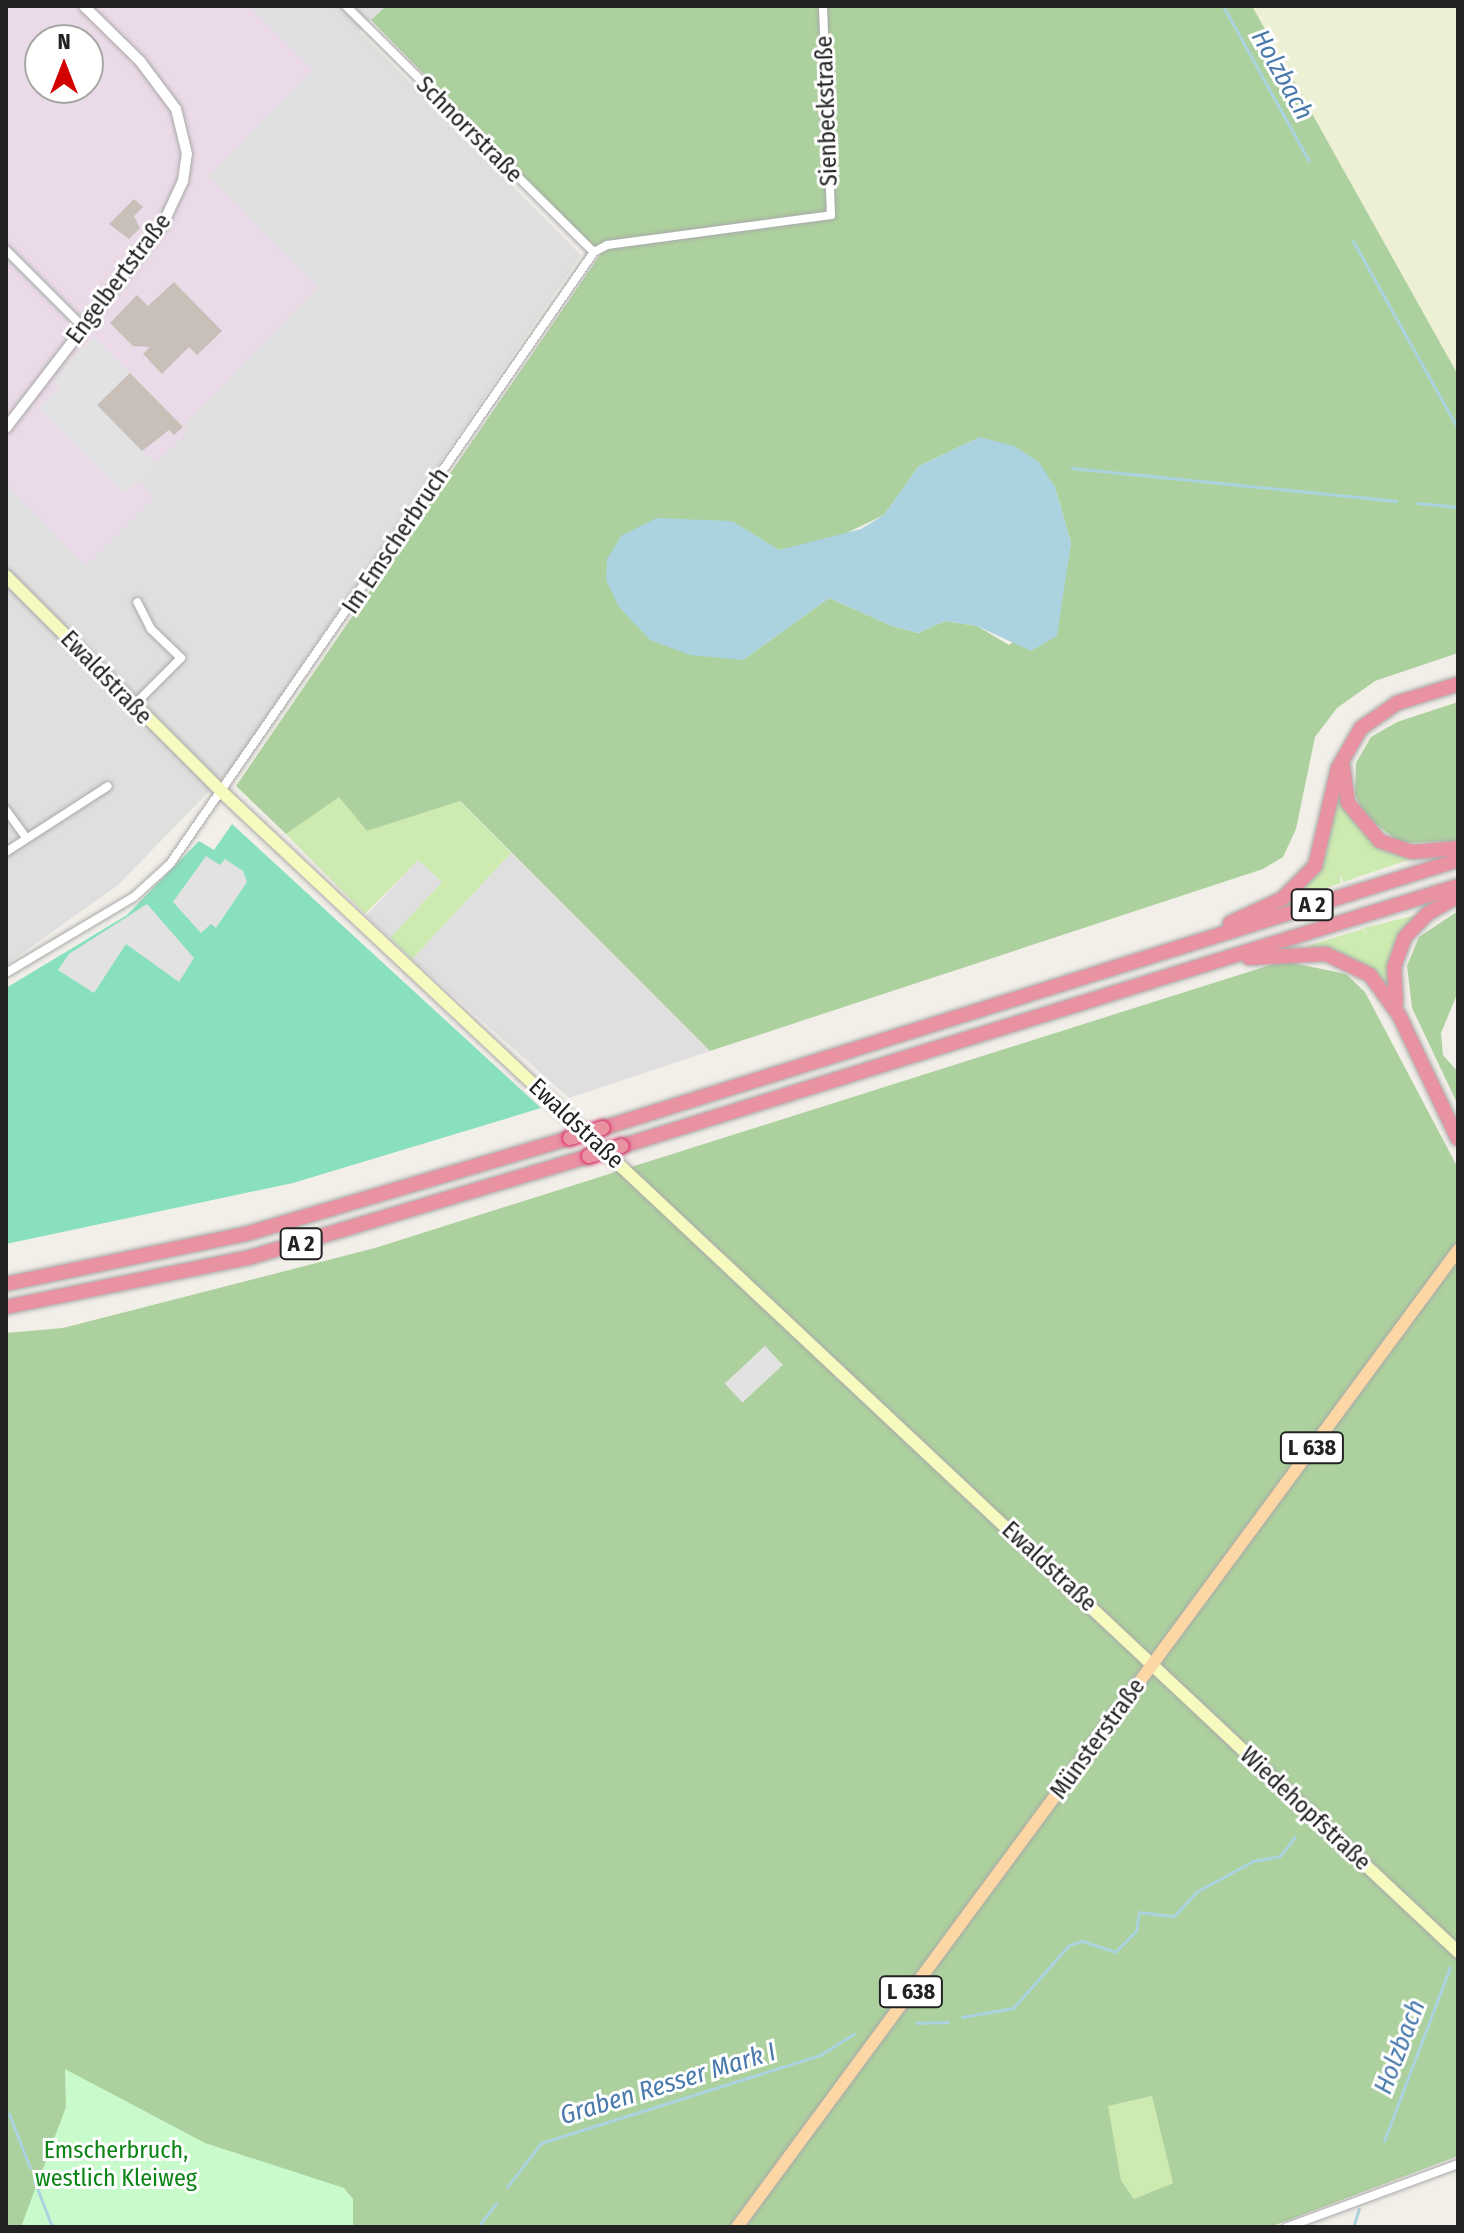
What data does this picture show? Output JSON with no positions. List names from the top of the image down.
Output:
{
  "streets": {
    "highway": ["A 2"],
    "main road": [
      "Ewaldstraße",
      "L 638",
      "Münsterstraße",
      "Wiedehopfstraße"
    ],
    "street": [
      "Sienbeckstraße",
      "Schnorrstraße",
      "Engelbertstraße",
      "Im Emscherbruch"
    ]
  },
  "crossings": [
    ["Sienbeckstraße", "Schnorrstraße"],
    ["Sienbeckstraße", "Im Emscherbruch"],
    ["Schnorrstraße", "Im Emscherbruch"],
    ["Im Emscherbruch", "Ewaldstraße"],
    ["Ewaldstraße", "Münsterstraße"],
    ["Ewaldstraße", "Wiedehopfstraße"],
    ["Münsterstraße", "Wiedehopfstraße"]
  ],
  "water": ["Holzbach", "Graben Resser Mark I"],
  "parks": ["Emscherbruch, westlich Kleiweg"],
  "north": "top"
}
